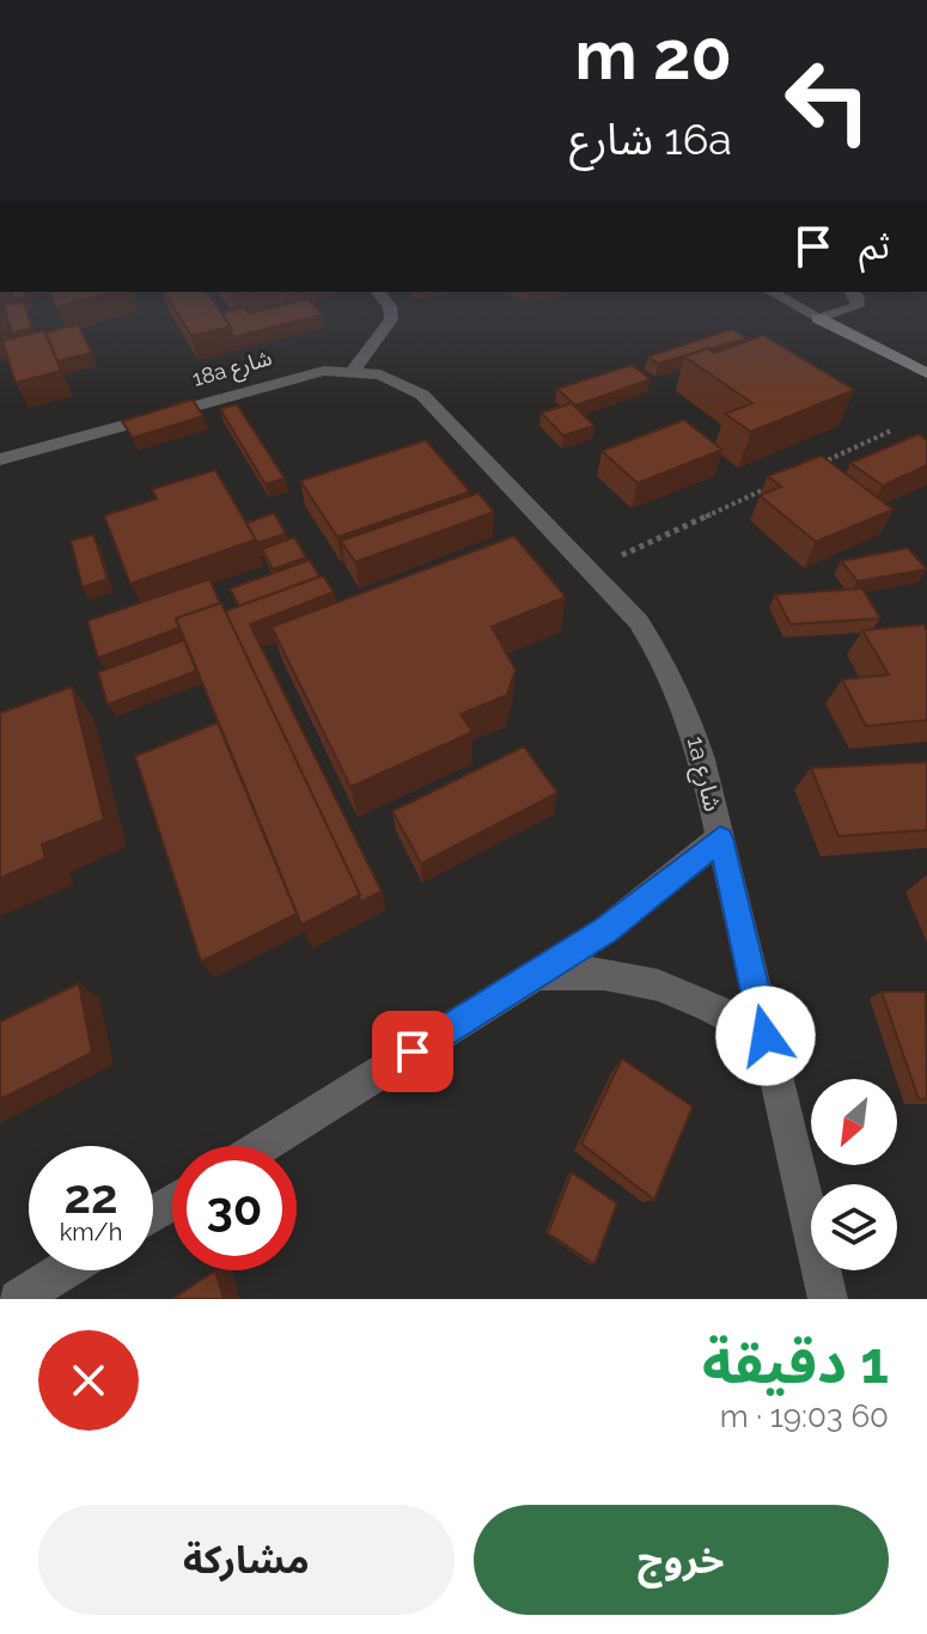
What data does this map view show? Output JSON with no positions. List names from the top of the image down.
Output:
{
  "streets": {
    "street": ["18a شارع", "1a شارع"]
  },
  "crossings": [
    ["18a شارع", "1a شارع"]
  ],
  "north": "bottom left",
  "page": {
    "turn": ["20 m", "16a شارع"],
    "then": "ثم",
    "speed": "22 km/h",
    "limit": "30",
    "heading": ["1 دقيقة", "60 m · 19:03"],
    "buttons": ["خروج", "مشاركة"]
  }
}
